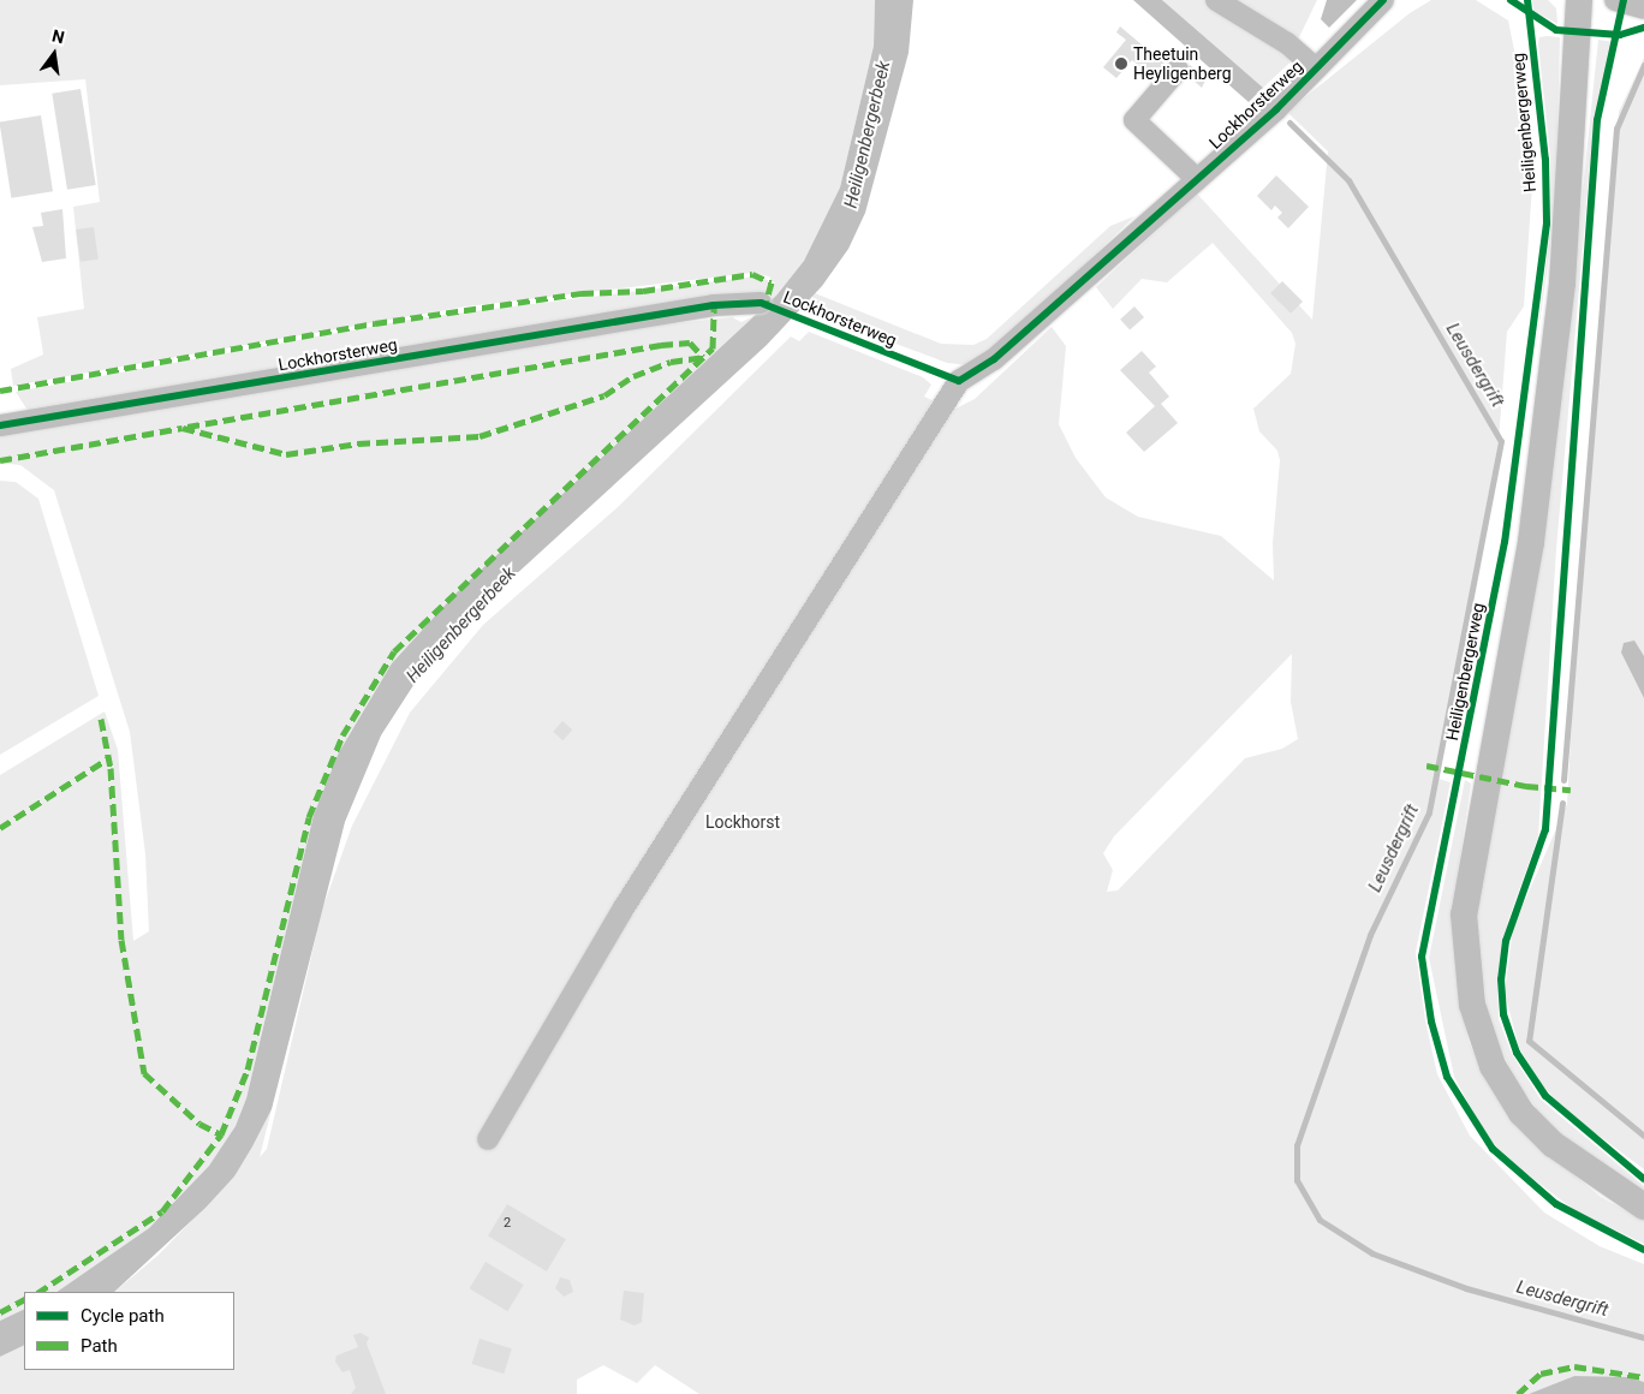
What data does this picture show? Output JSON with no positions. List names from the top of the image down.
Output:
{
  "streets": {
    "street": ["Lockhorsterweg"],
    "cycle path": ["Heiligenbergerweg"]
  },
  "water": ["Heiligenbergerbeek", "Leusdergrift"],
  "parks": ["Lockhorst"],
  "places": ["Theetuin Heyligenberg"],
  "house_numbers": ["2"],
  "legend": ["Cycle path", "Path"],
  "north": "top"
}
